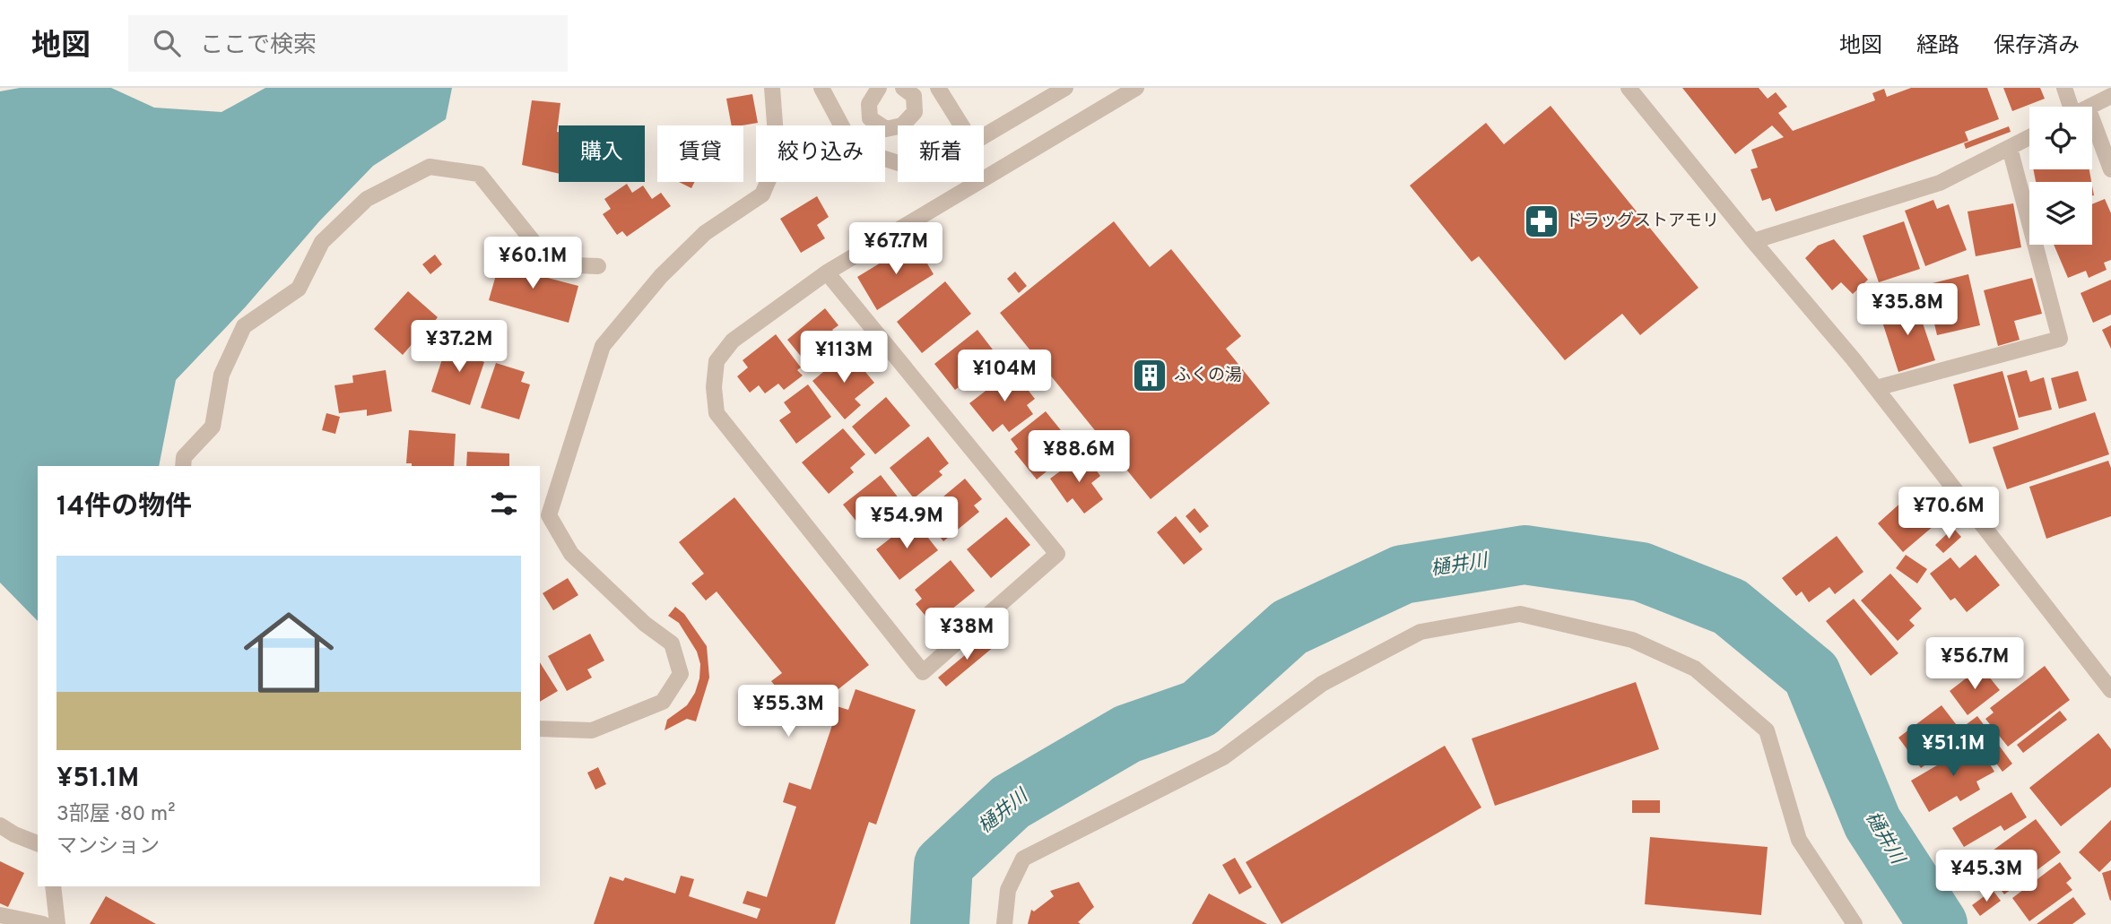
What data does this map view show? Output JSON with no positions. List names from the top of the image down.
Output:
{
  "water": ["樋井川"],
  "places": {
    "pharmacy": ["ドラッグストアモリ"],
    "building": ["ふくの湯"]
  },
  "page": {
    "header": "地図",
    "search": "ここで検索",
    "nav": ["地図", "経路", "保存済み"],
    "chip": [
      "購入",
      "賃貸",
      "絞り込み",
      "新着"
    ],
    "price": [
      "¥67.7M",
      "¥60.1M",
      "¥35.8M",
      "¥37.2M",
      "¥113M",
      "¥104M",
      "¥88.6M",
      "¥70.6M",
      "¥54.9M",
      "¥38M",
      "¥56.7M",
      "¥55.3M",
      "¥51.1M",
      "¥45.3M"
    ],
    "heading": "14件の物件",
    "list": [
      {
        "name": "¥51.1M",
        "note": "3部屋 · 80 m² · マンション"
      }
    ]
  }
}
